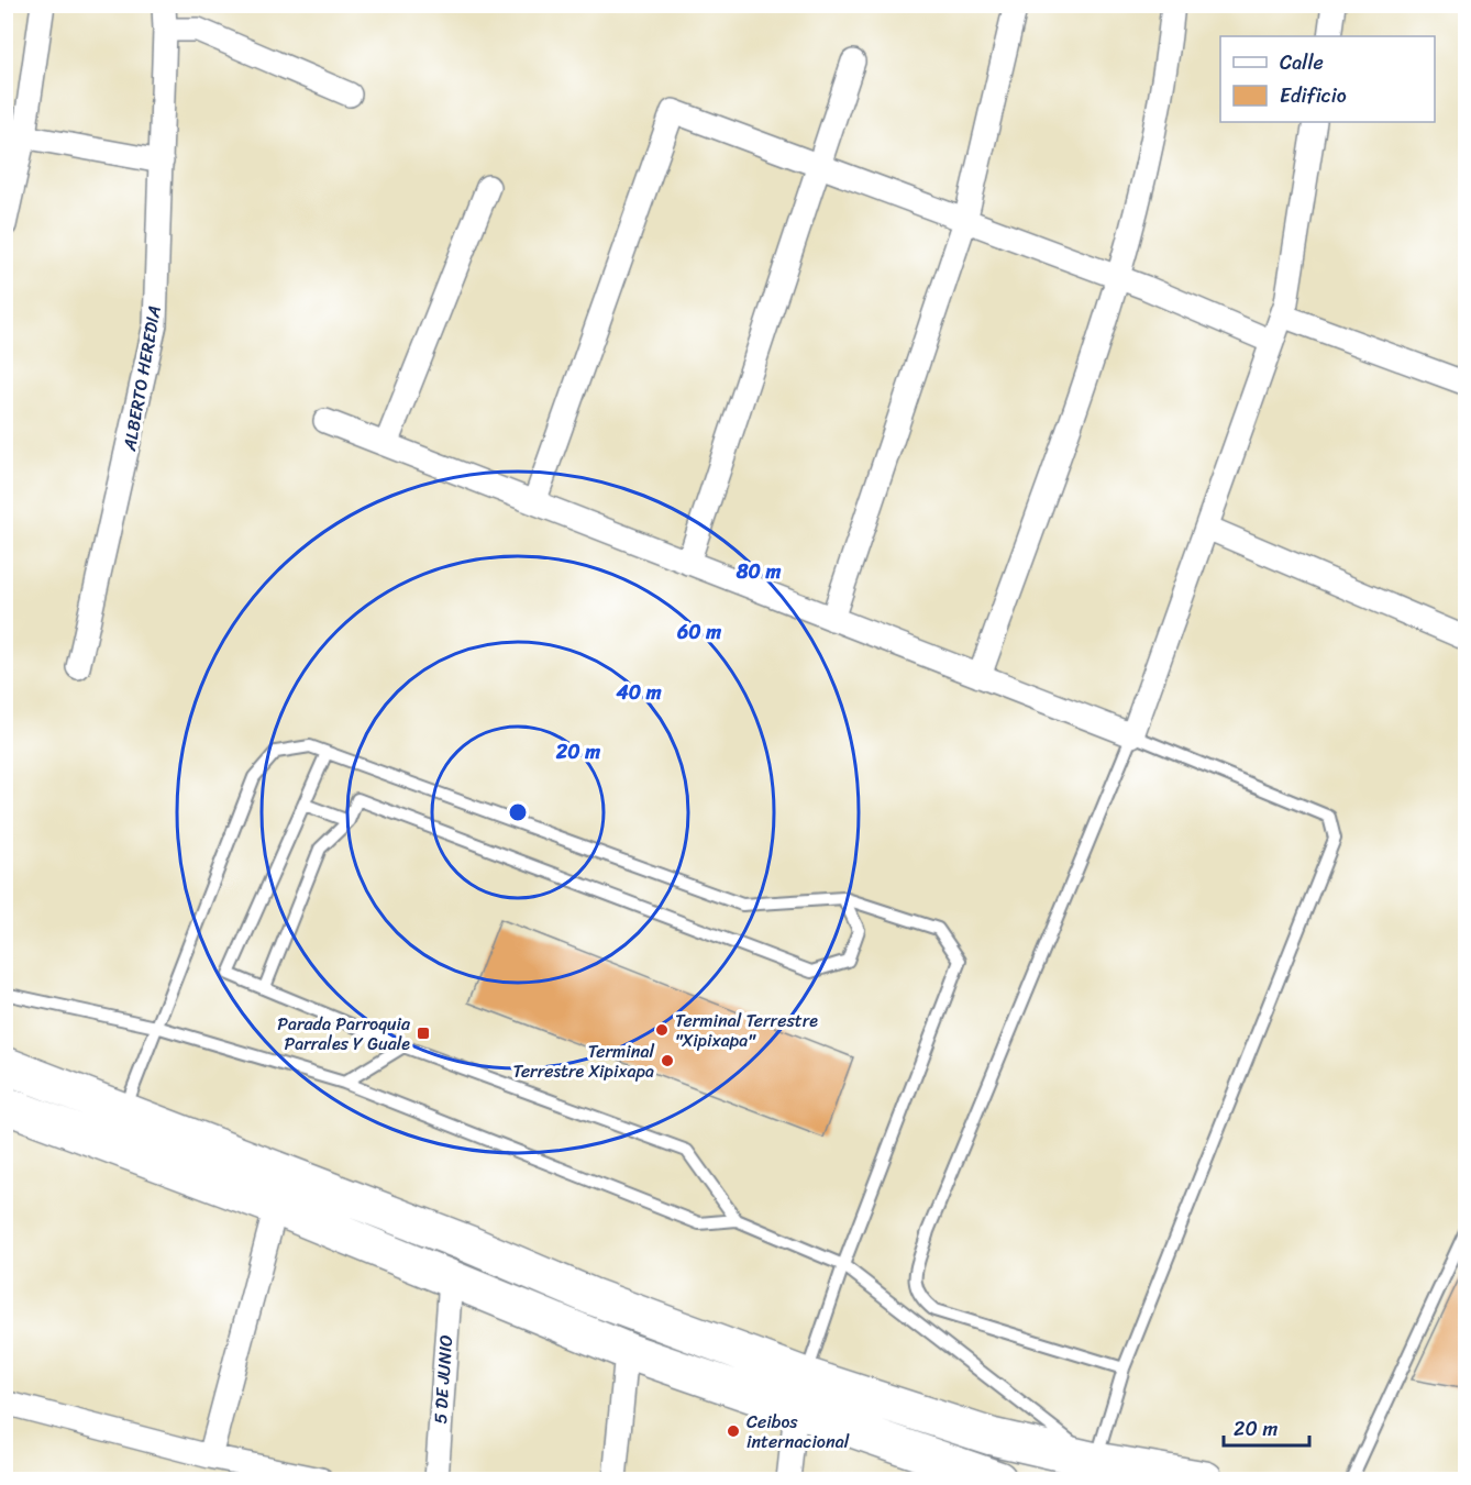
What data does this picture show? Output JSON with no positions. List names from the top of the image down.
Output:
{
  "streets": {
    "street": ["ALBERTO HEREDIA", "5 DE JUNIO"]
  },
  "places": {
    "other": ["Terminal Terrestre \"Xipixapa\"", "Terminal Terrestre Xipixapa", "Ceibos internacional"],
    "transit": ["Parada Parroquia Parrales Y Guale"]
  },
  "legend": ["Calle", "Edificio"],
  "scale_bar": "20 m",
  "rings": [
    "80 m",
    "60 m",
    "40 m",
    "20 m"
  ]
}
